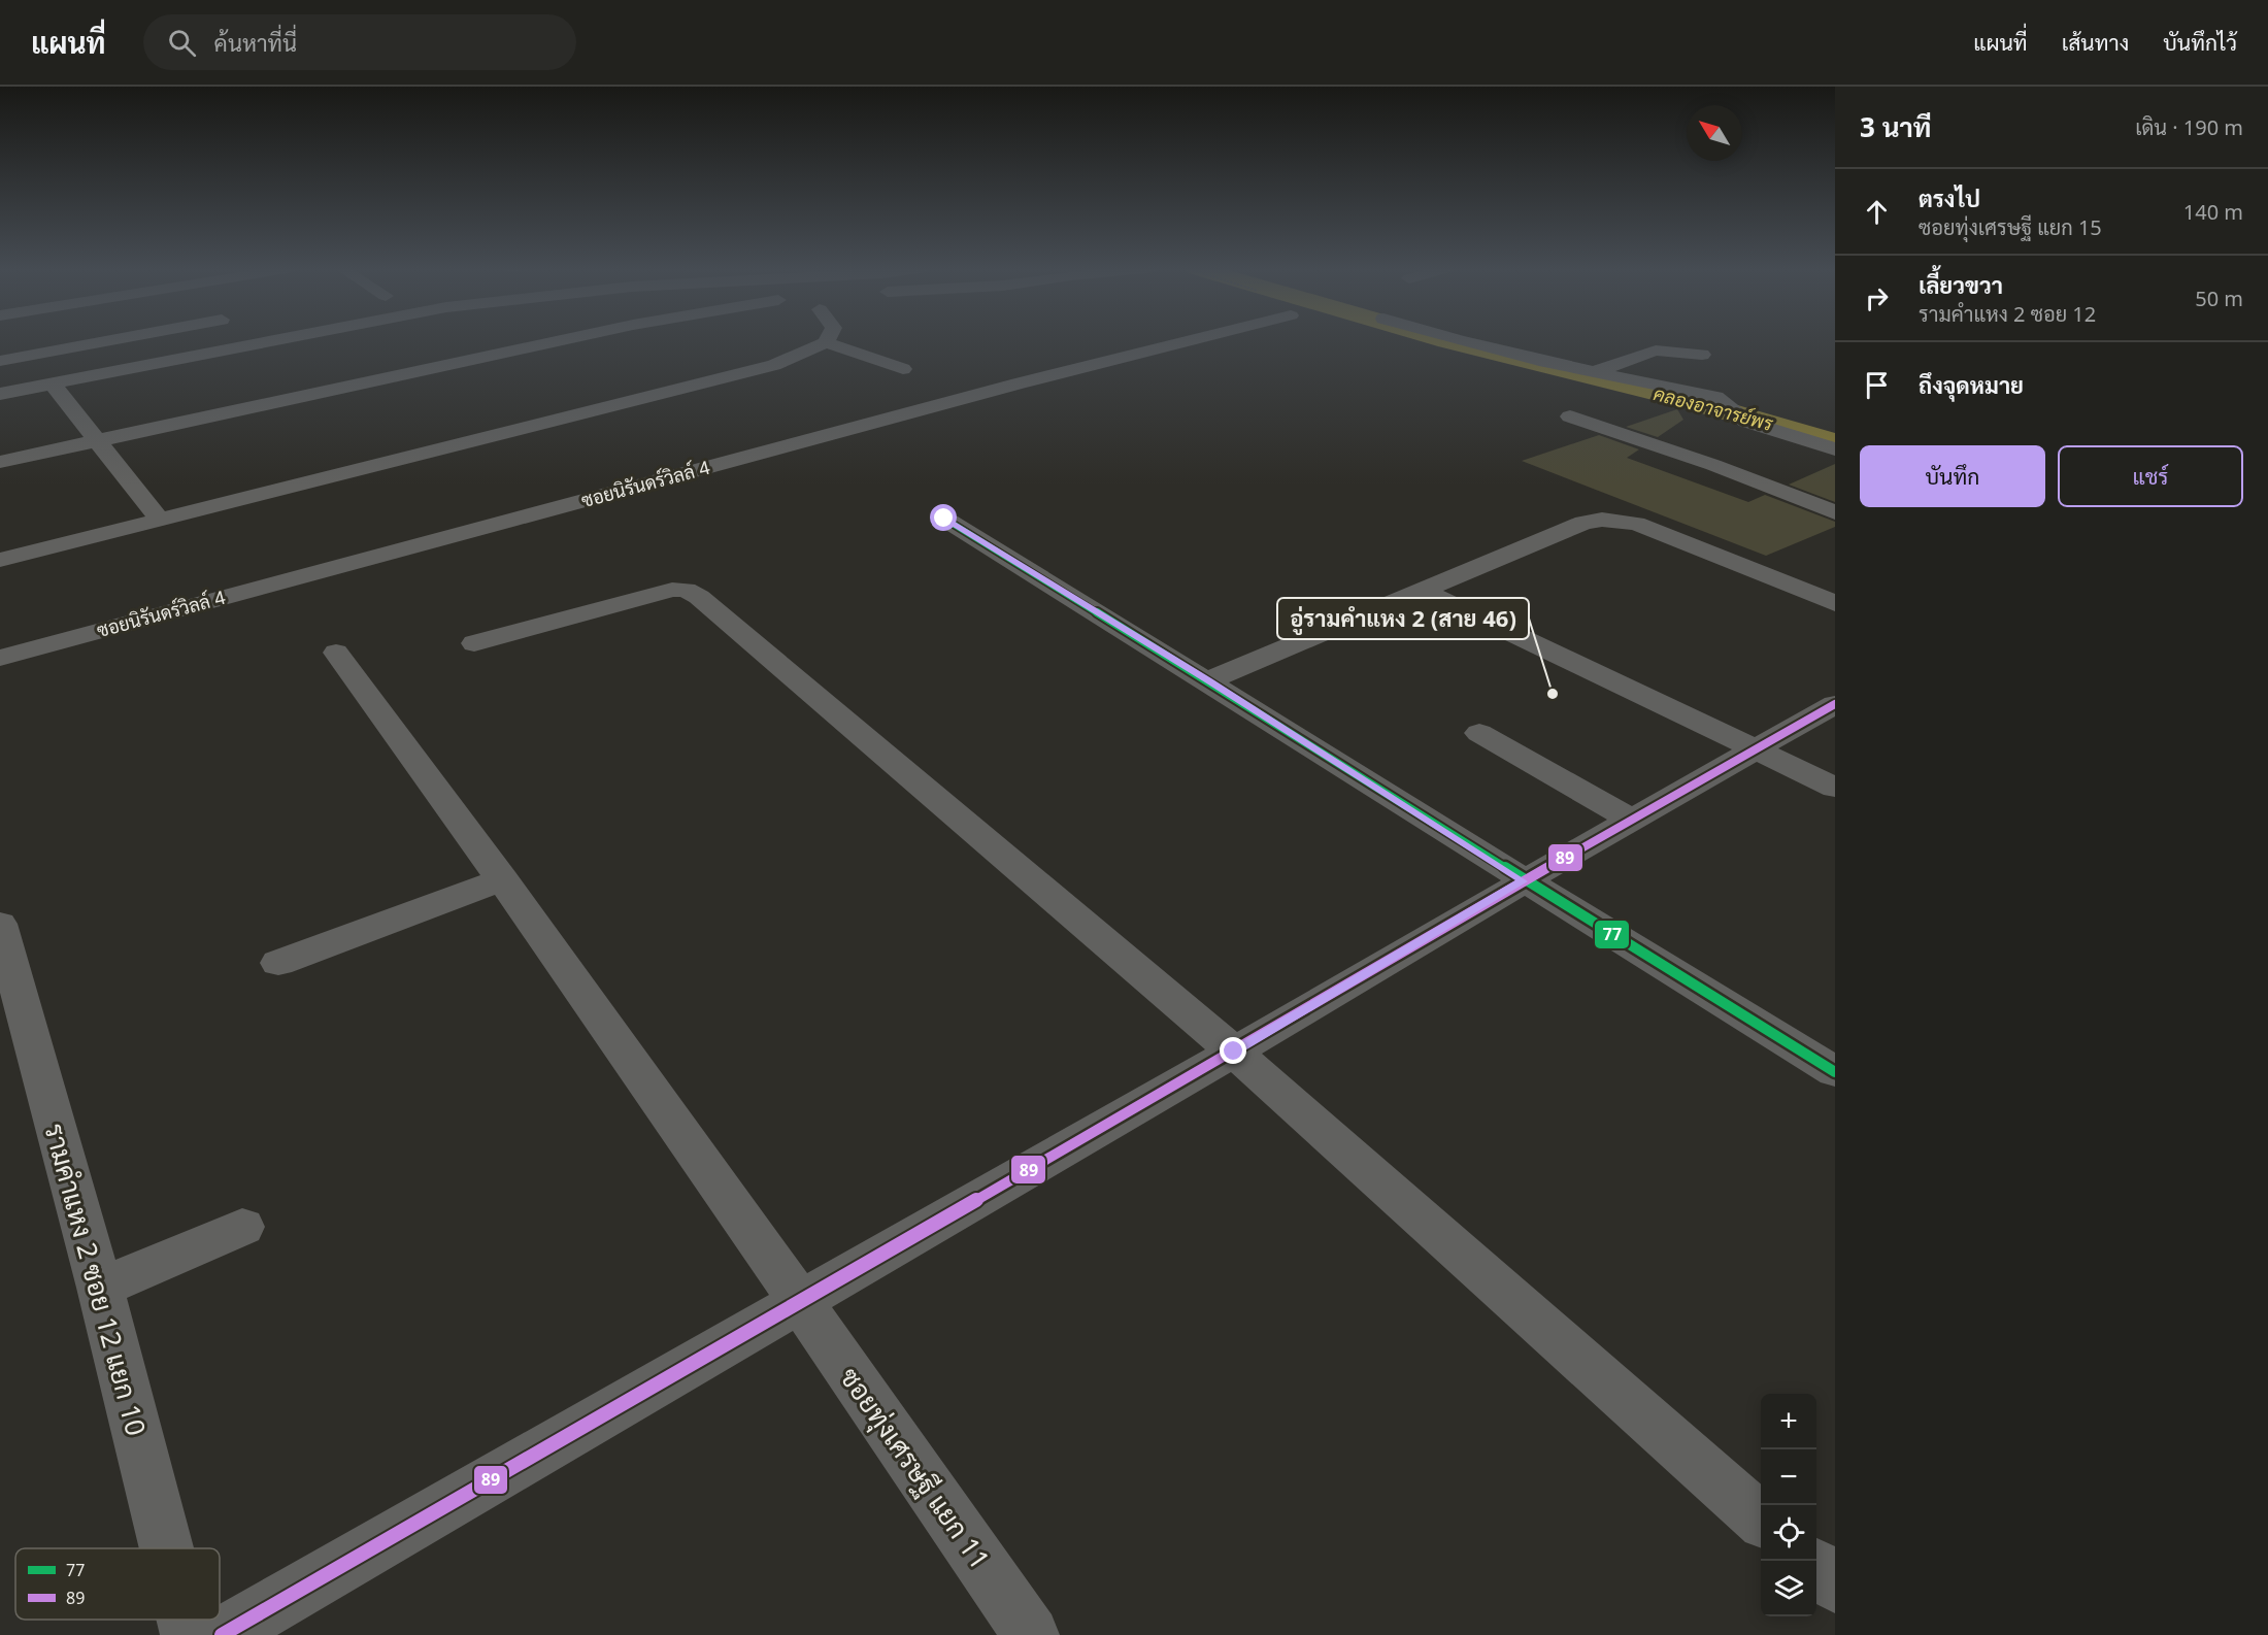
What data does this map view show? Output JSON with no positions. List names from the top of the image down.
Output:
{
  "streets": {
    "street": ["ซอยนิรันดร์วิลล์ 4", "รามคำแหง 2 ซอย 12 แยก 10", "ซอยทุ่งเศรษฐี แยก 11"]
  },
  "water": ["คลองอาจารย์พร"],
  "places": ["อู่รามคำแหง 2 (สาย 46)"],
  "lines": ["transit line 77", "transit line 89"],
  "legend": ["77", "89"],
  "north": "top left",
  "page": {
    "header": "แผนที่",
    "search": "ค้นหาที่นี่",
    "nav": ["แผนที่", "เส้นทาง", "บันทึกไว้"],
    "heading": ["3 นาที", "เดิน · 190 m"],
    "list": [
      ["ตรงไป", "ซอยทุ่งเศรษฐี แยก 15", "140 m"],
      ["เลี้ยวขวา", "รามคำแหง 2 ซอย 12", "50 m"],
      "ถึงจุดหมาย"
    ],
    "buttons": ["บันทึก", "แชร์"],
    "map_buttons": ["+", "−"]
  }
}
